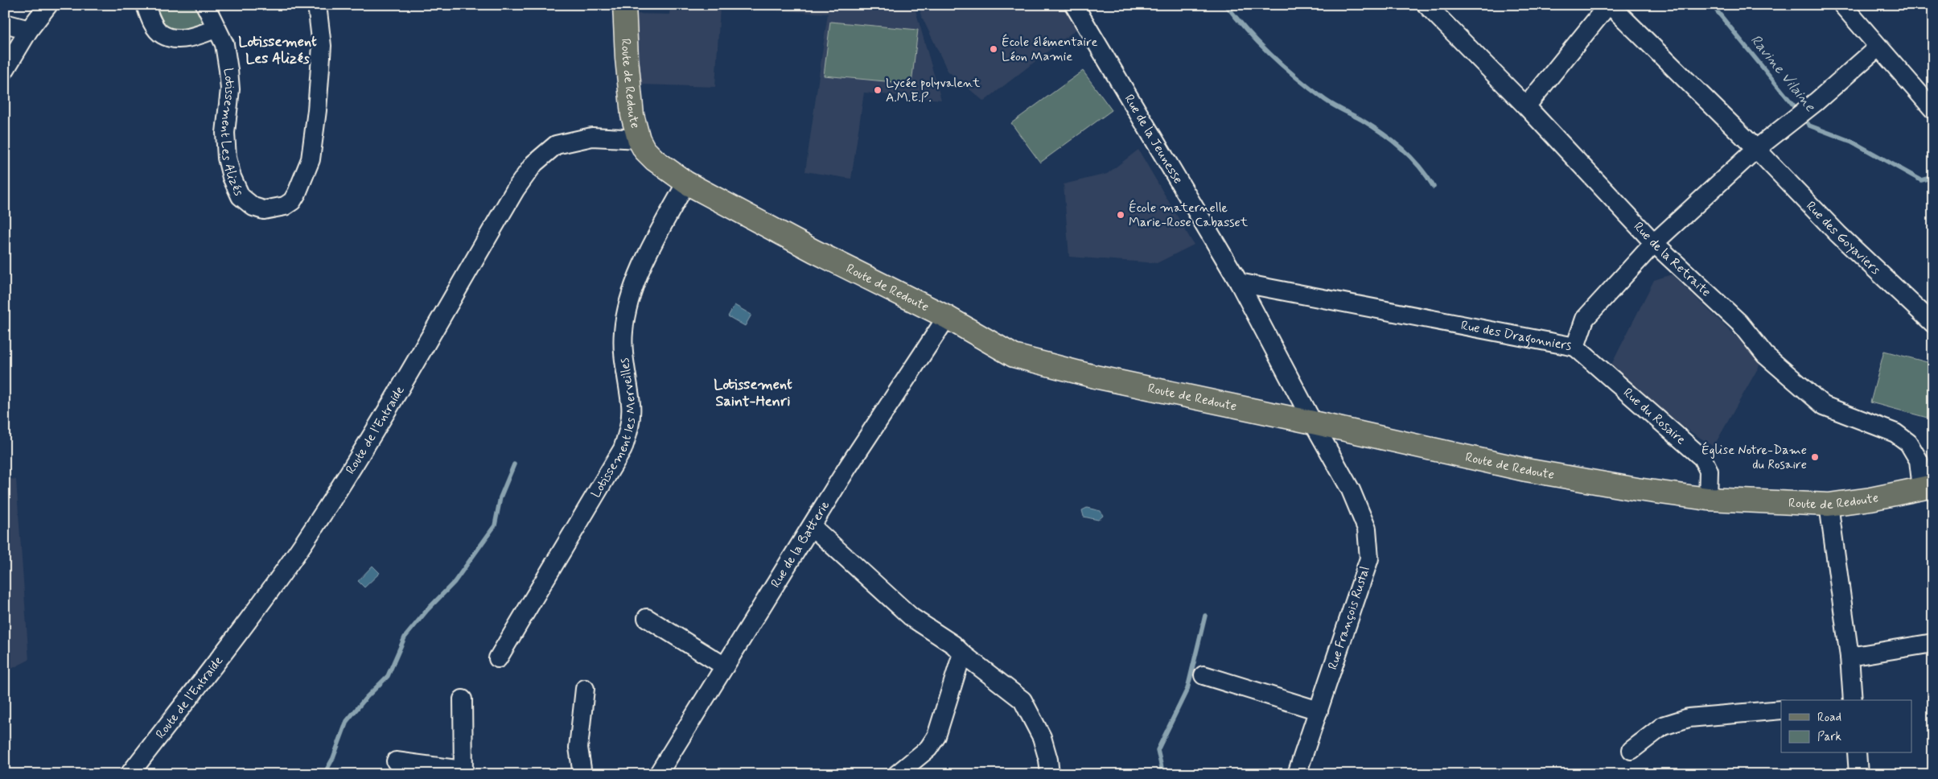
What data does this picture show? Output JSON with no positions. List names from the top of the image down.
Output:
{
  "streets": {
    "main road": ["Route de Redoute"],
    "street": [
      "Lotissement Les Alizés",
      "Rue de la Jeunesse",
      "Rue des Goyaviers",
      "Rue de la Retraite",
      "Rue des Dragonniers",
      "Rue du Rosaire",
      "Lotissement les Merveilles",
      "Route de l'Entraide",
      "Rue de la Batterie",
      "Rue François Rustal"
    ]
  },
  "crossings": [
    ["Route de Redoute", "Rue de la Jeunesse"],
    ["Route de Redoute", "Rue de la Retraite"],
    ["Route de Redoute", "Rue du Rosaire"],
    ["Route de Redoute", "Lotissement les Merveilles"],
    ["Route de Redoute", "Route de l'Entraide"],
    ["Route de Redoute", "Rue de la Batterie"],
    ["Route de Redoute", "Rue François Rustal"],
    ["Rue de la Jeunesse", "Rue des Dragonniers"],
    ["Rue de la Jeunesse", "Rue François Rustal"],
    ["Rue des Goyaviers", "Rue des Dragonniers"],
    ["Rue de la Retraite", "Rue des Dragonniers"],
    ["Rue des Dragonniers", "Rue du Rosaire"]
  ],
  "districts": ["Lotissement Les Alizés", "Lotissement Saint-Henri"],
  "water": ["Ravine Vilaine"],
  "places": [
    "École élémentaire Léon Mamie",
    "Lycée polyvalent A.M.E.P.",
    "École maternelle Marie-Rose Cabasset",
    "Église Notre-Dame du Rosaire"
  ],
  "legend": ["Road", "Park"]
}
